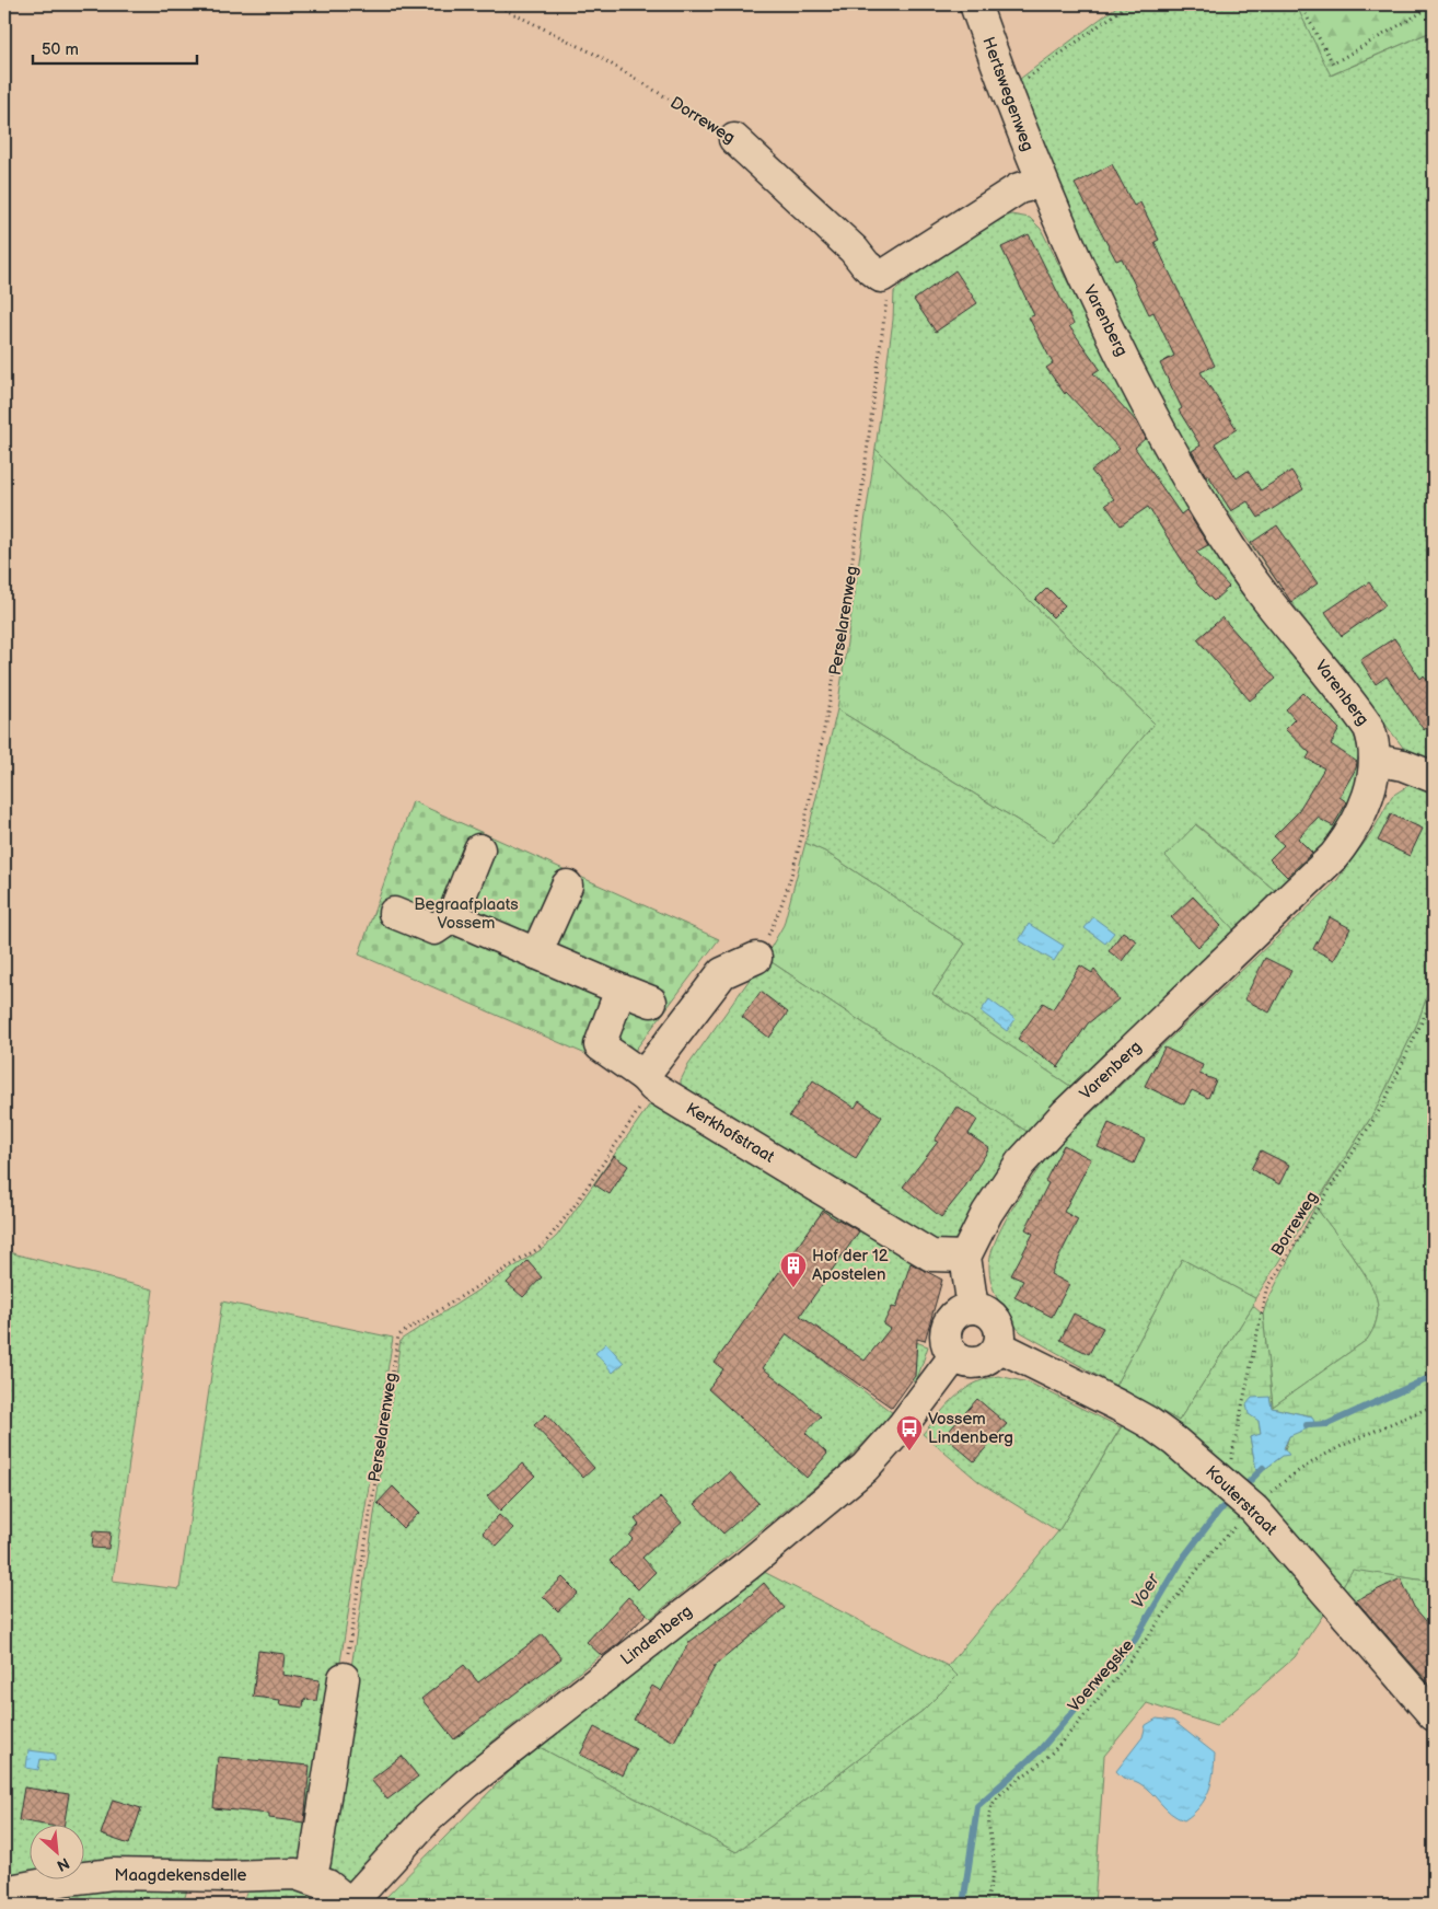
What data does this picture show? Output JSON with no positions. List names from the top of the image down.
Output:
{
  "streets": {
    "street": [
      "Hertswegenweg",
      "Dorreweg",
      "Varenberg",
      "Kerkhofstraat",
      "Kouterstraat",
      "Lindenberg",
      "Maagdekensdelle"
    ],
    "path": ["Perselarenweg", "Borreweg", "Voerwegske"]
  },
  "crossings": [
    ["Hertswegenweg", "Varenberg"],
    ["Dorreweg", "Perselarenweg"],
    ["Varenberg", "Kerkhofstraat"],
    ["Perselarenweg", "Kerkhofstraat"],
    ["Borreweg", "Kouterstraat"],
    ["Kouterstraat", "Lindenberg"],
    ["Kouterstraat", "Voerwegske"],
    ["Lindenberg", "Maagdekensdelle"]
  ],
  "water": ["Voer"],
  "parks": ["Begraafplaats Vossem"],
  "places": {
    "building": ["Hof der 12 Apostelen"],
    "bus stop": ["Vossem Lindenberg"]
  },
  "scale_bar": "50 m",
  "north": "bottom right"
}
